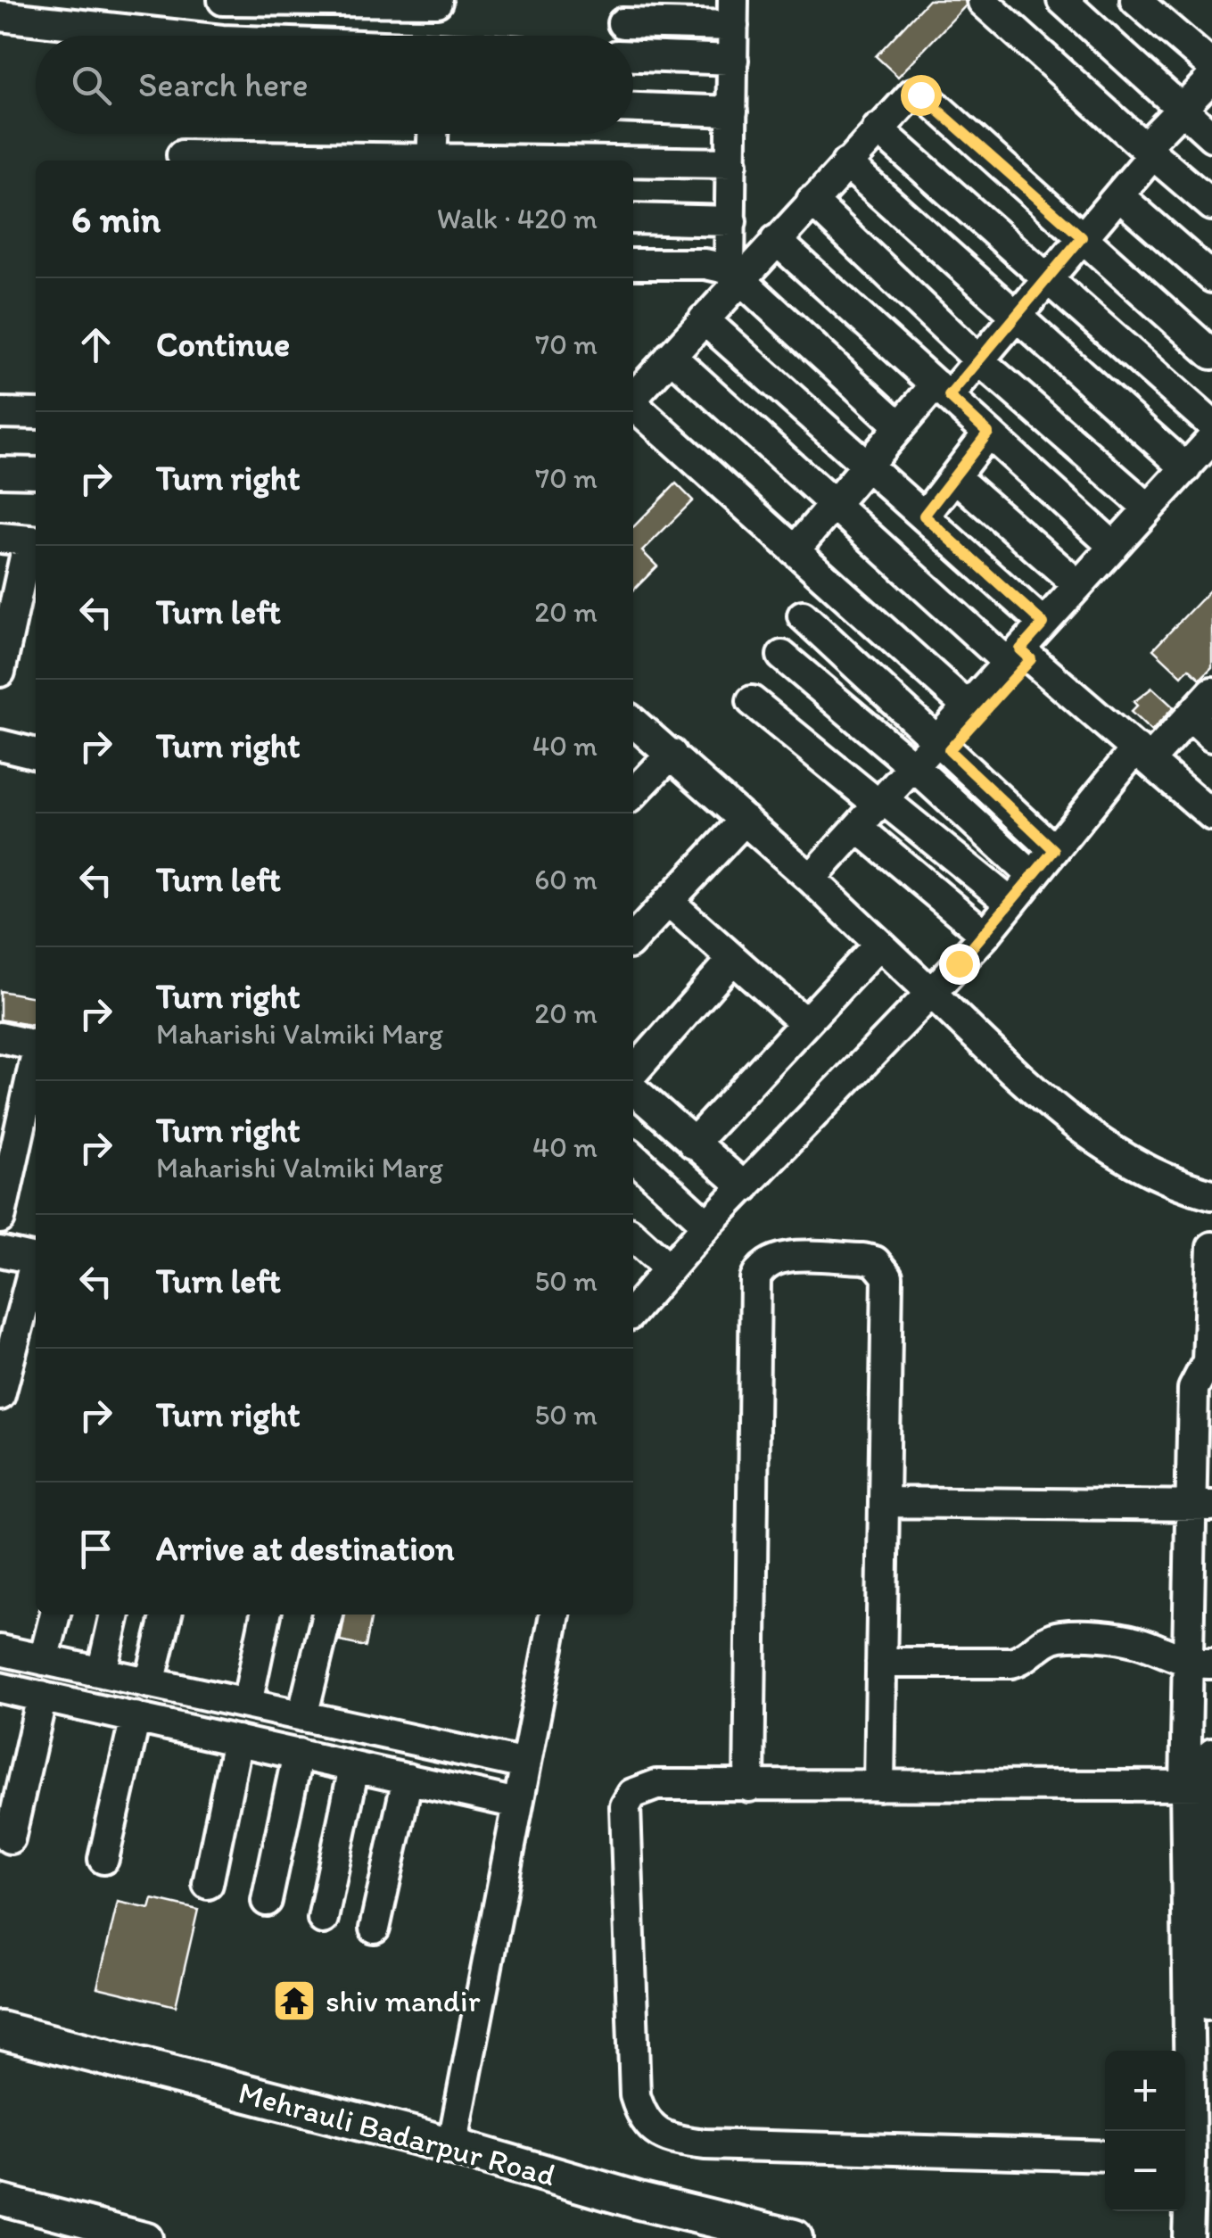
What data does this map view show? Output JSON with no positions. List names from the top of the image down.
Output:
{
  "streets": {
    "main road": ["Mehrauli Badarpur Road"]
  },
  "places": {
    "temple": ["shiv mandir"]
  },
  "page": {
    "search": "Search here",
    "heading": ["6 min", "Walk · 420 m"],
    "list": [
      ["Continue", "70 m"],
      ["Turn right", "70 m"],
      ["Turn left", "20 m"],
      ["Turn right", "40 m"],
      ["Turn left", "60 m"],
      ["Turn right", "Maharishi Valmiki Marg", "20 m"],
      ["Turn right", "Maharishi Valmiki Marg", "40 m"],
      ["Turn left", "50 m"],
      ["Turn right", "50 m"],
      "Arrive at destination"
    ],
    "map_buttons": ["+", "−"]
  }
}
